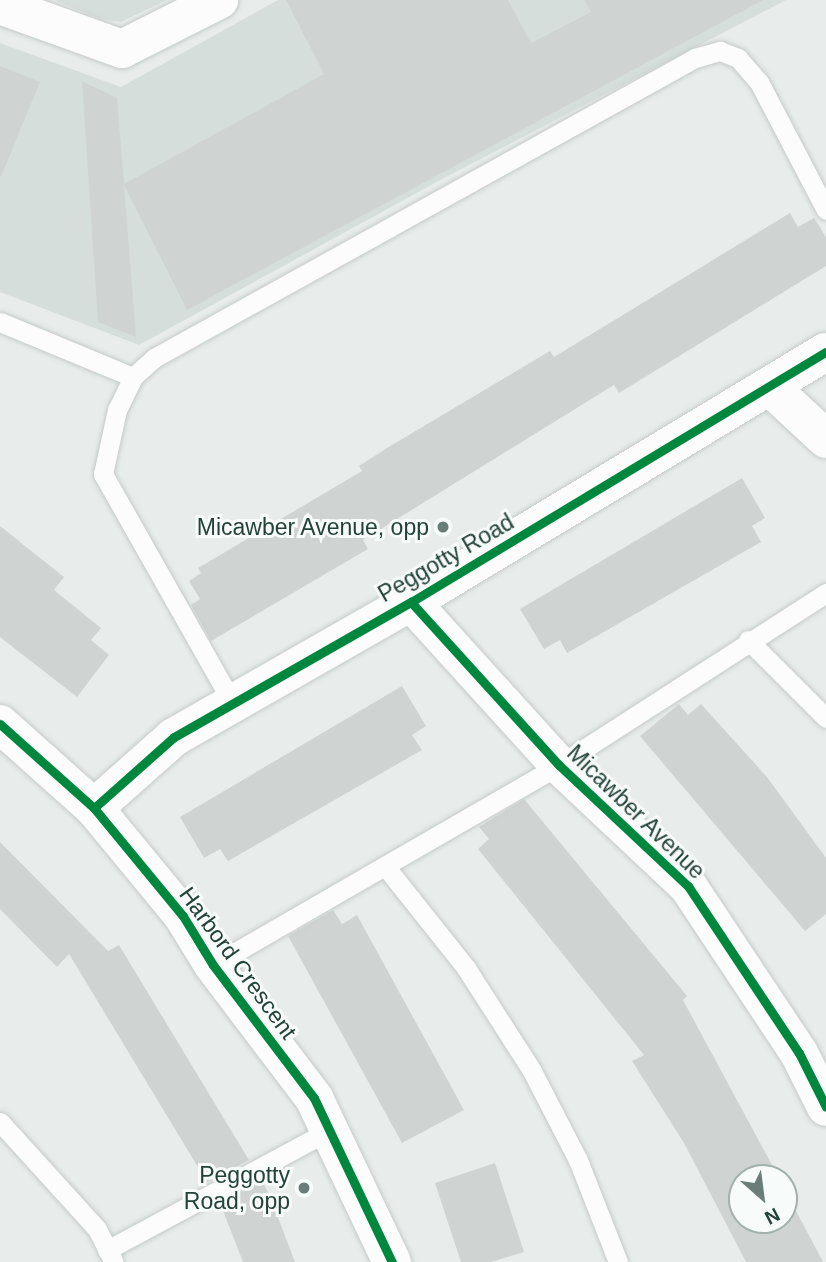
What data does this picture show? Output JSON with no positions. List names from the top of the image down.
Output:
{
  "streets": {
    "street": ["Peggotty Road", "Micawber Avenue", "Harbord Crescent"]
  },
  "crossings": [
    ["Peggotty Road", "Micawber Avenue"],
    ["Peggotty Road", "Harbord Crescent"]
  ],
  "places": ["Micawber Avenue, opp", "Peggotty Road, opp"],
  "north": "bottom right"
}
